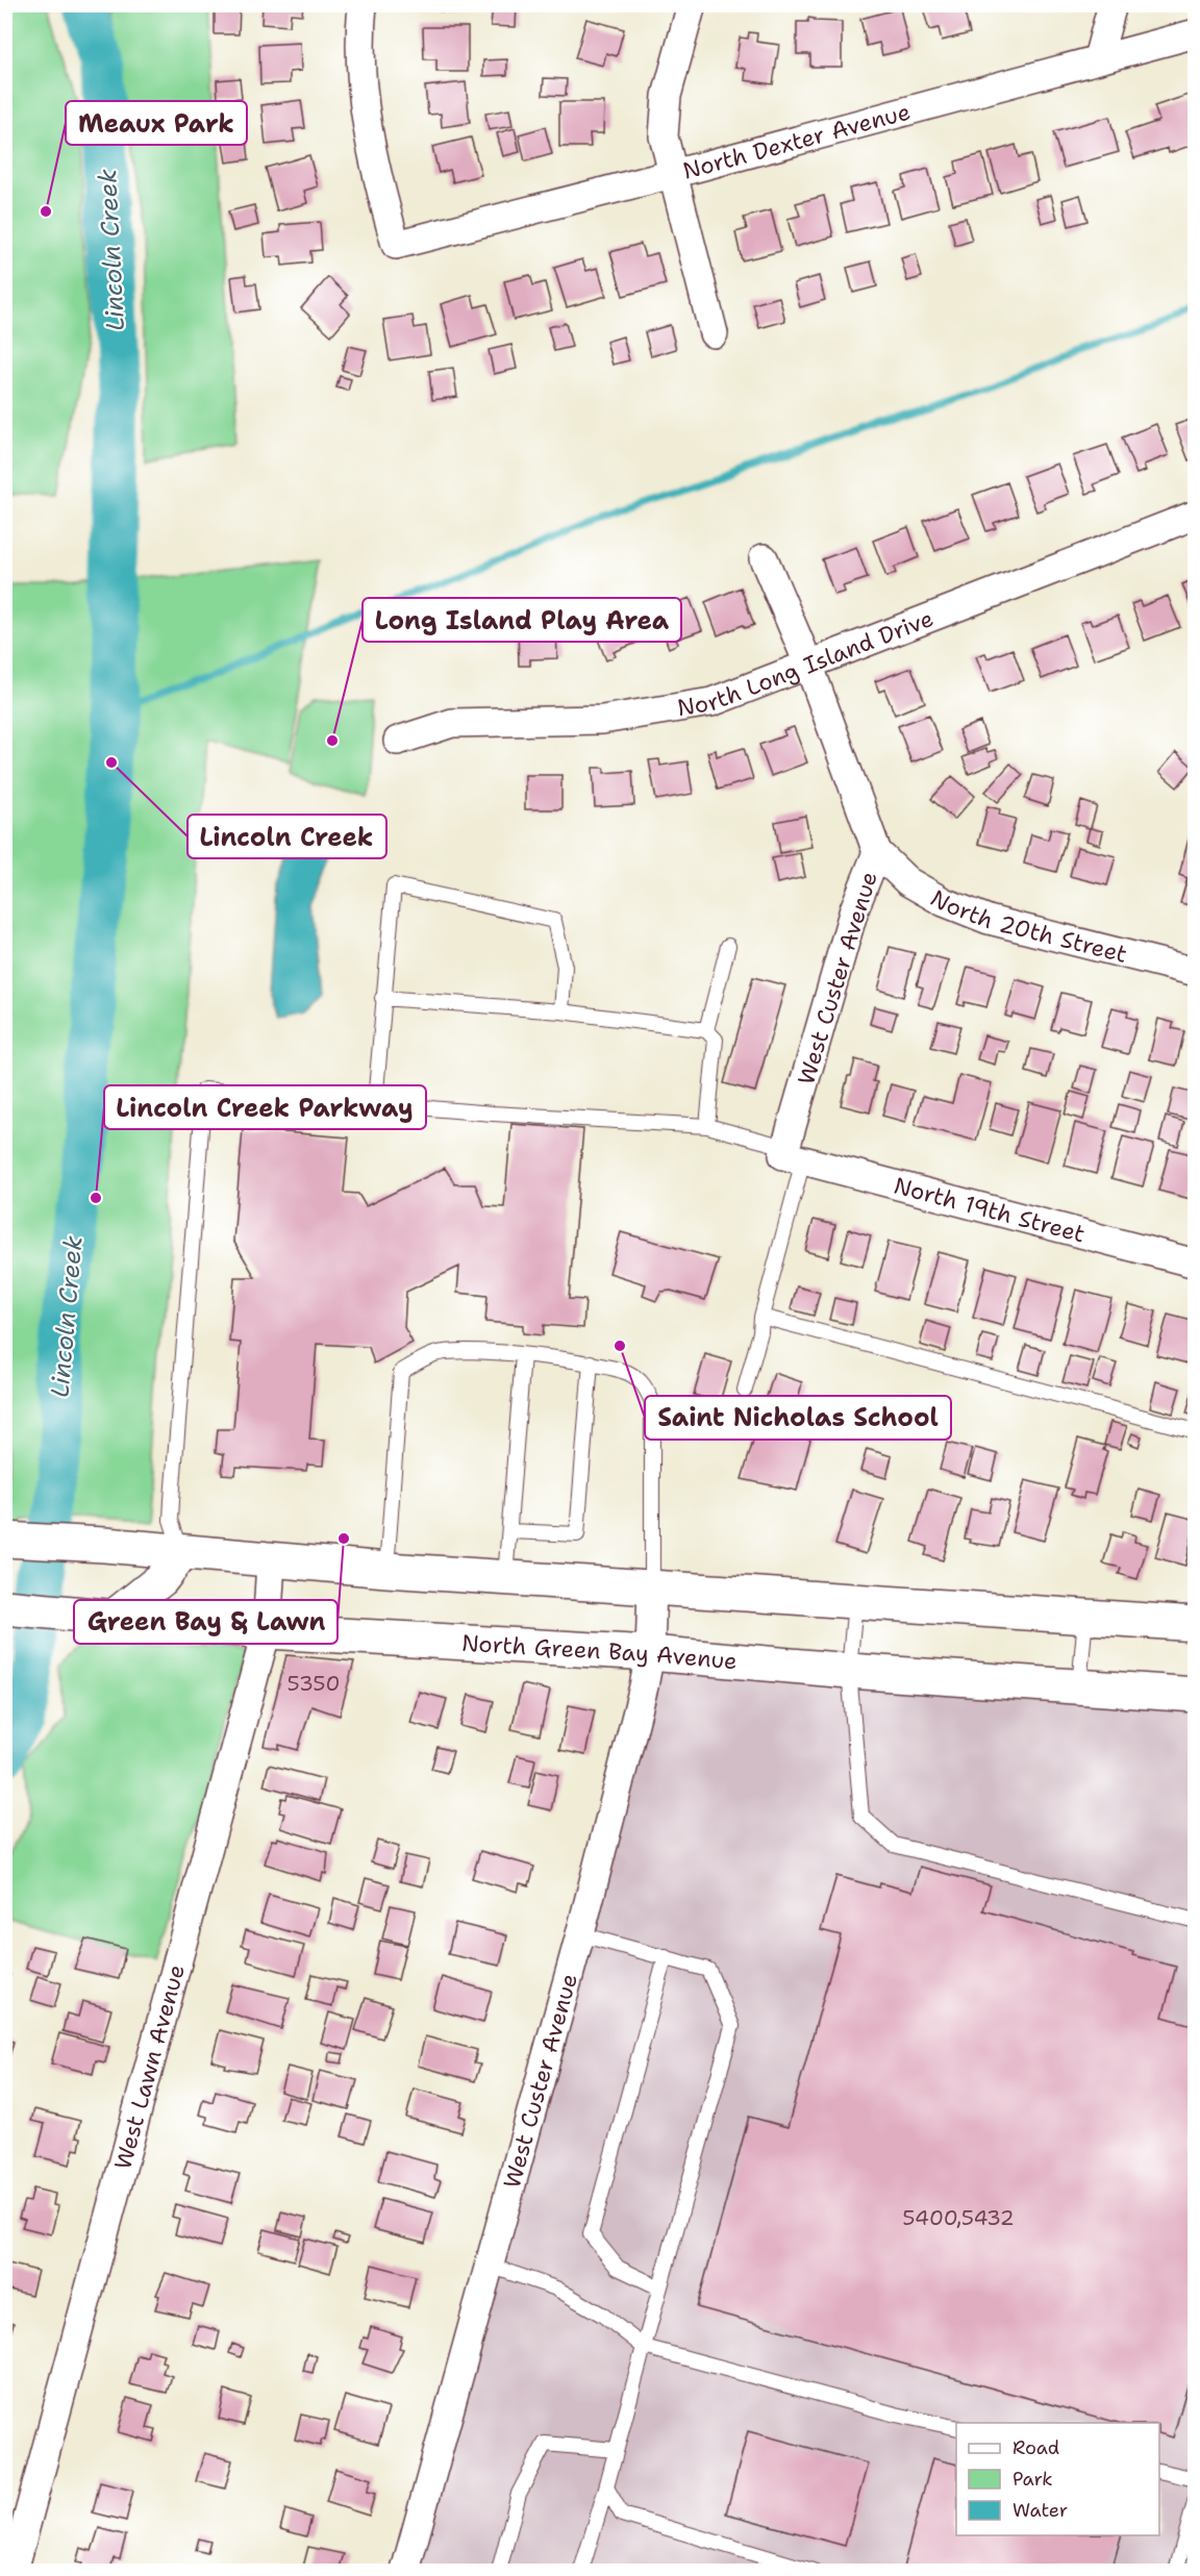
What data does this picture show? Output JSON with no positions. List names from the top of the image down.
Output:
{
  "streets": {
    "main road": ["North Green Bay Avenue"],
    "street": [
      "North Dexter Avenue",
      "North Long Island Drive",
      "North 20th Street",
      "West Custer Avenue",
      "North 19th Street",
      "West Lawn Avenue"
    ]
  },
  "crossings": [
    ["North Long Island Drive", "West Custer Avenue"],
    ["North 20th Street", "West Custer Avenue"],
    ["West Custer Avenue", "North 19th Street"],
    ["West Custer Avenue", "North Green Bay Avenue"],
    ["North Green Bay Avenue", "West Lawn Avenue"]
  ],
  "water": ["Lincoln Creek"],
  "places": [
    "Meaux Park",
    "Long Island Play Area",
    "Lincoln Creek",
    "Lincoln Creek Parkway",
    "Saint Nicholas School",
    "Green Bay & Lawn"
  ],
  "house_numbers": ["5350", "5400,5432"],
  "legend": ["Road", "Park", "Water"]
}
